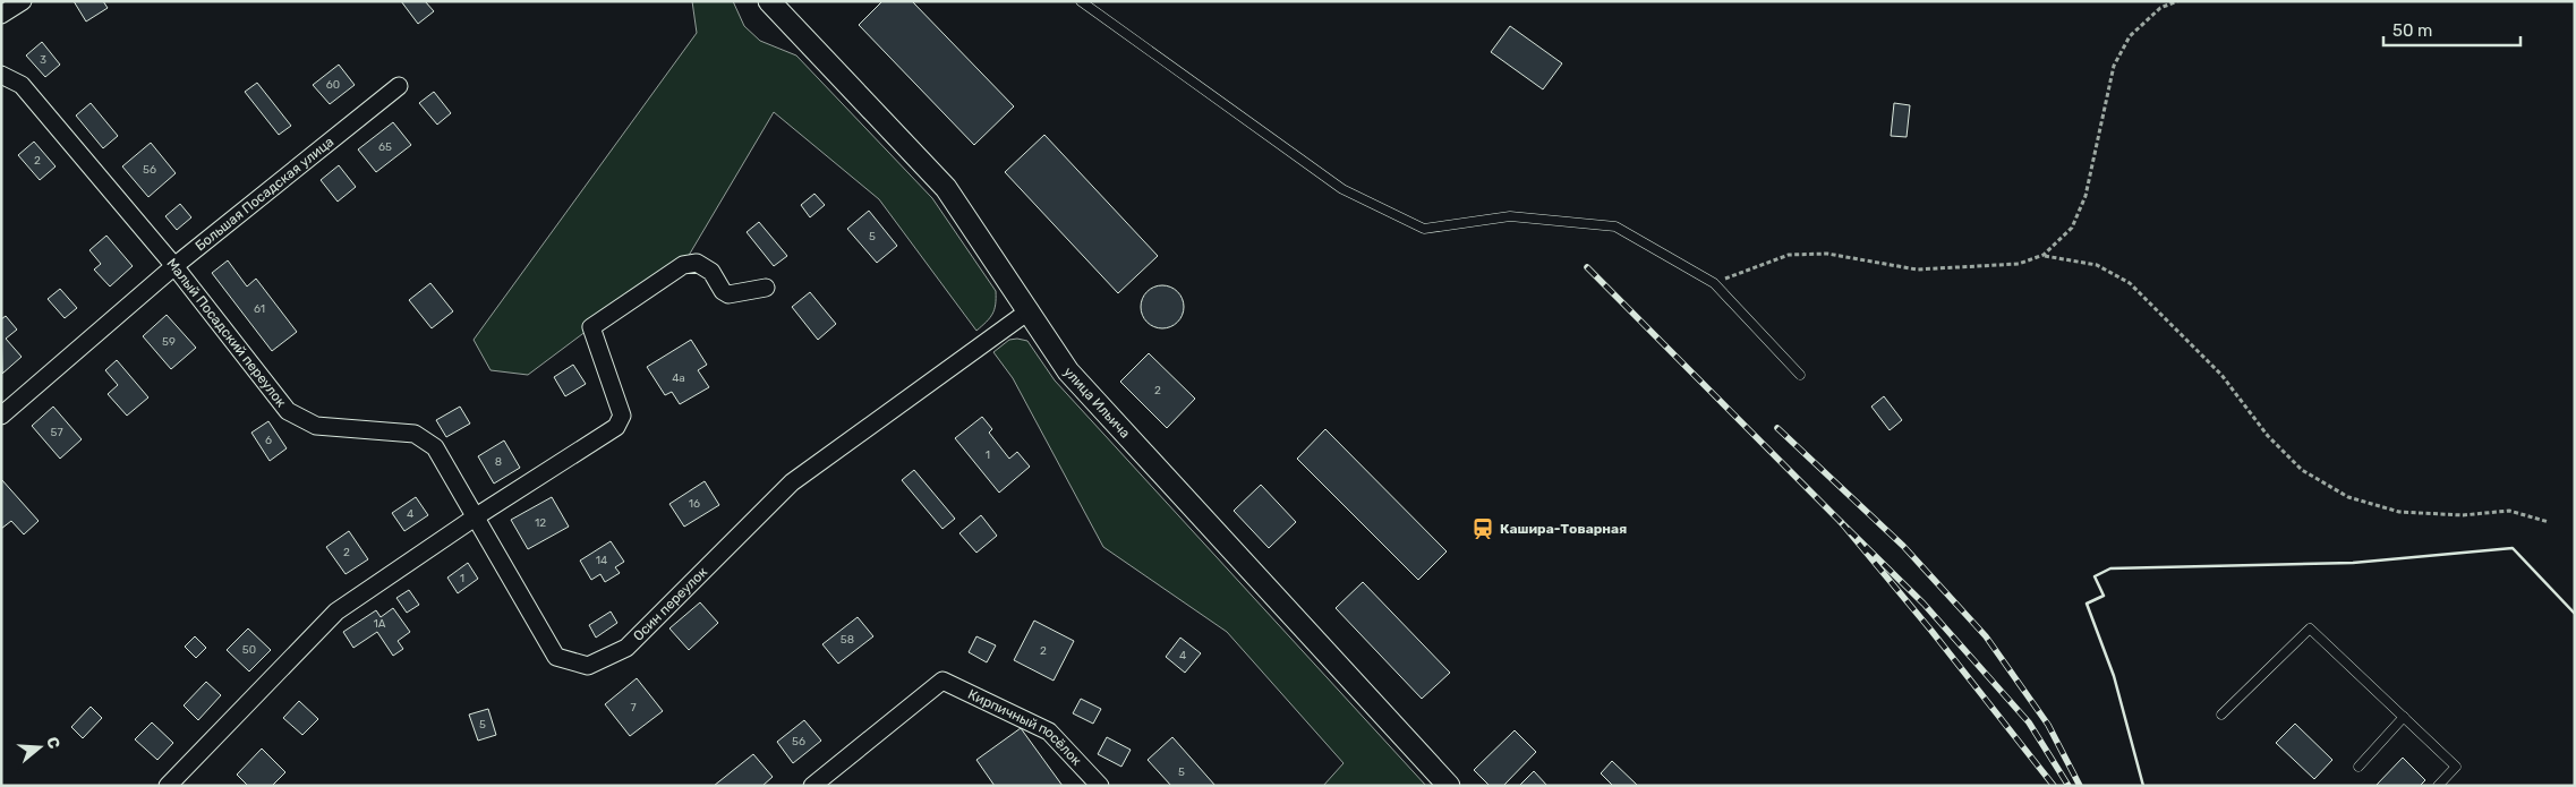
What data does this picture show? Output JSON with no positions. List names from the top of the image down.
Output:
{
  "streets": {
    "street": [
      "Большая Посадская улица",
      "Малый Посадский переулок",
      "улица Ильича",
      "Осин переулок",
      "Кирпичный посёлок"
    ]
  },
  "crossings": [
    ["Большая Посадская улица", "Малый Посадский переулок"],
    ["Малый Посадский переулок", "Осин переулок"],
    ["улица Ильича", "Осин переулок"]
  ],
  "places": {
    "station": ["Кашира-Товарная"]
  },
  "house_numbers": [
    "3",
    "60",
    "65",
    "2",
    "56",
    "5",
    "61",
    "59",
    "4а",
    "2",
    "57",
    "6",
    "1",
    "8",
    "16",
    "4",
    "12",
    "2",
    "14",
    "1",
    "1А",
    "58",
    "50",
    "2",
    "4",
    "7",
    "5",
    "56",
    "5"
  ],
  "scale_bar": "50 m",
  "north": "right"
}
